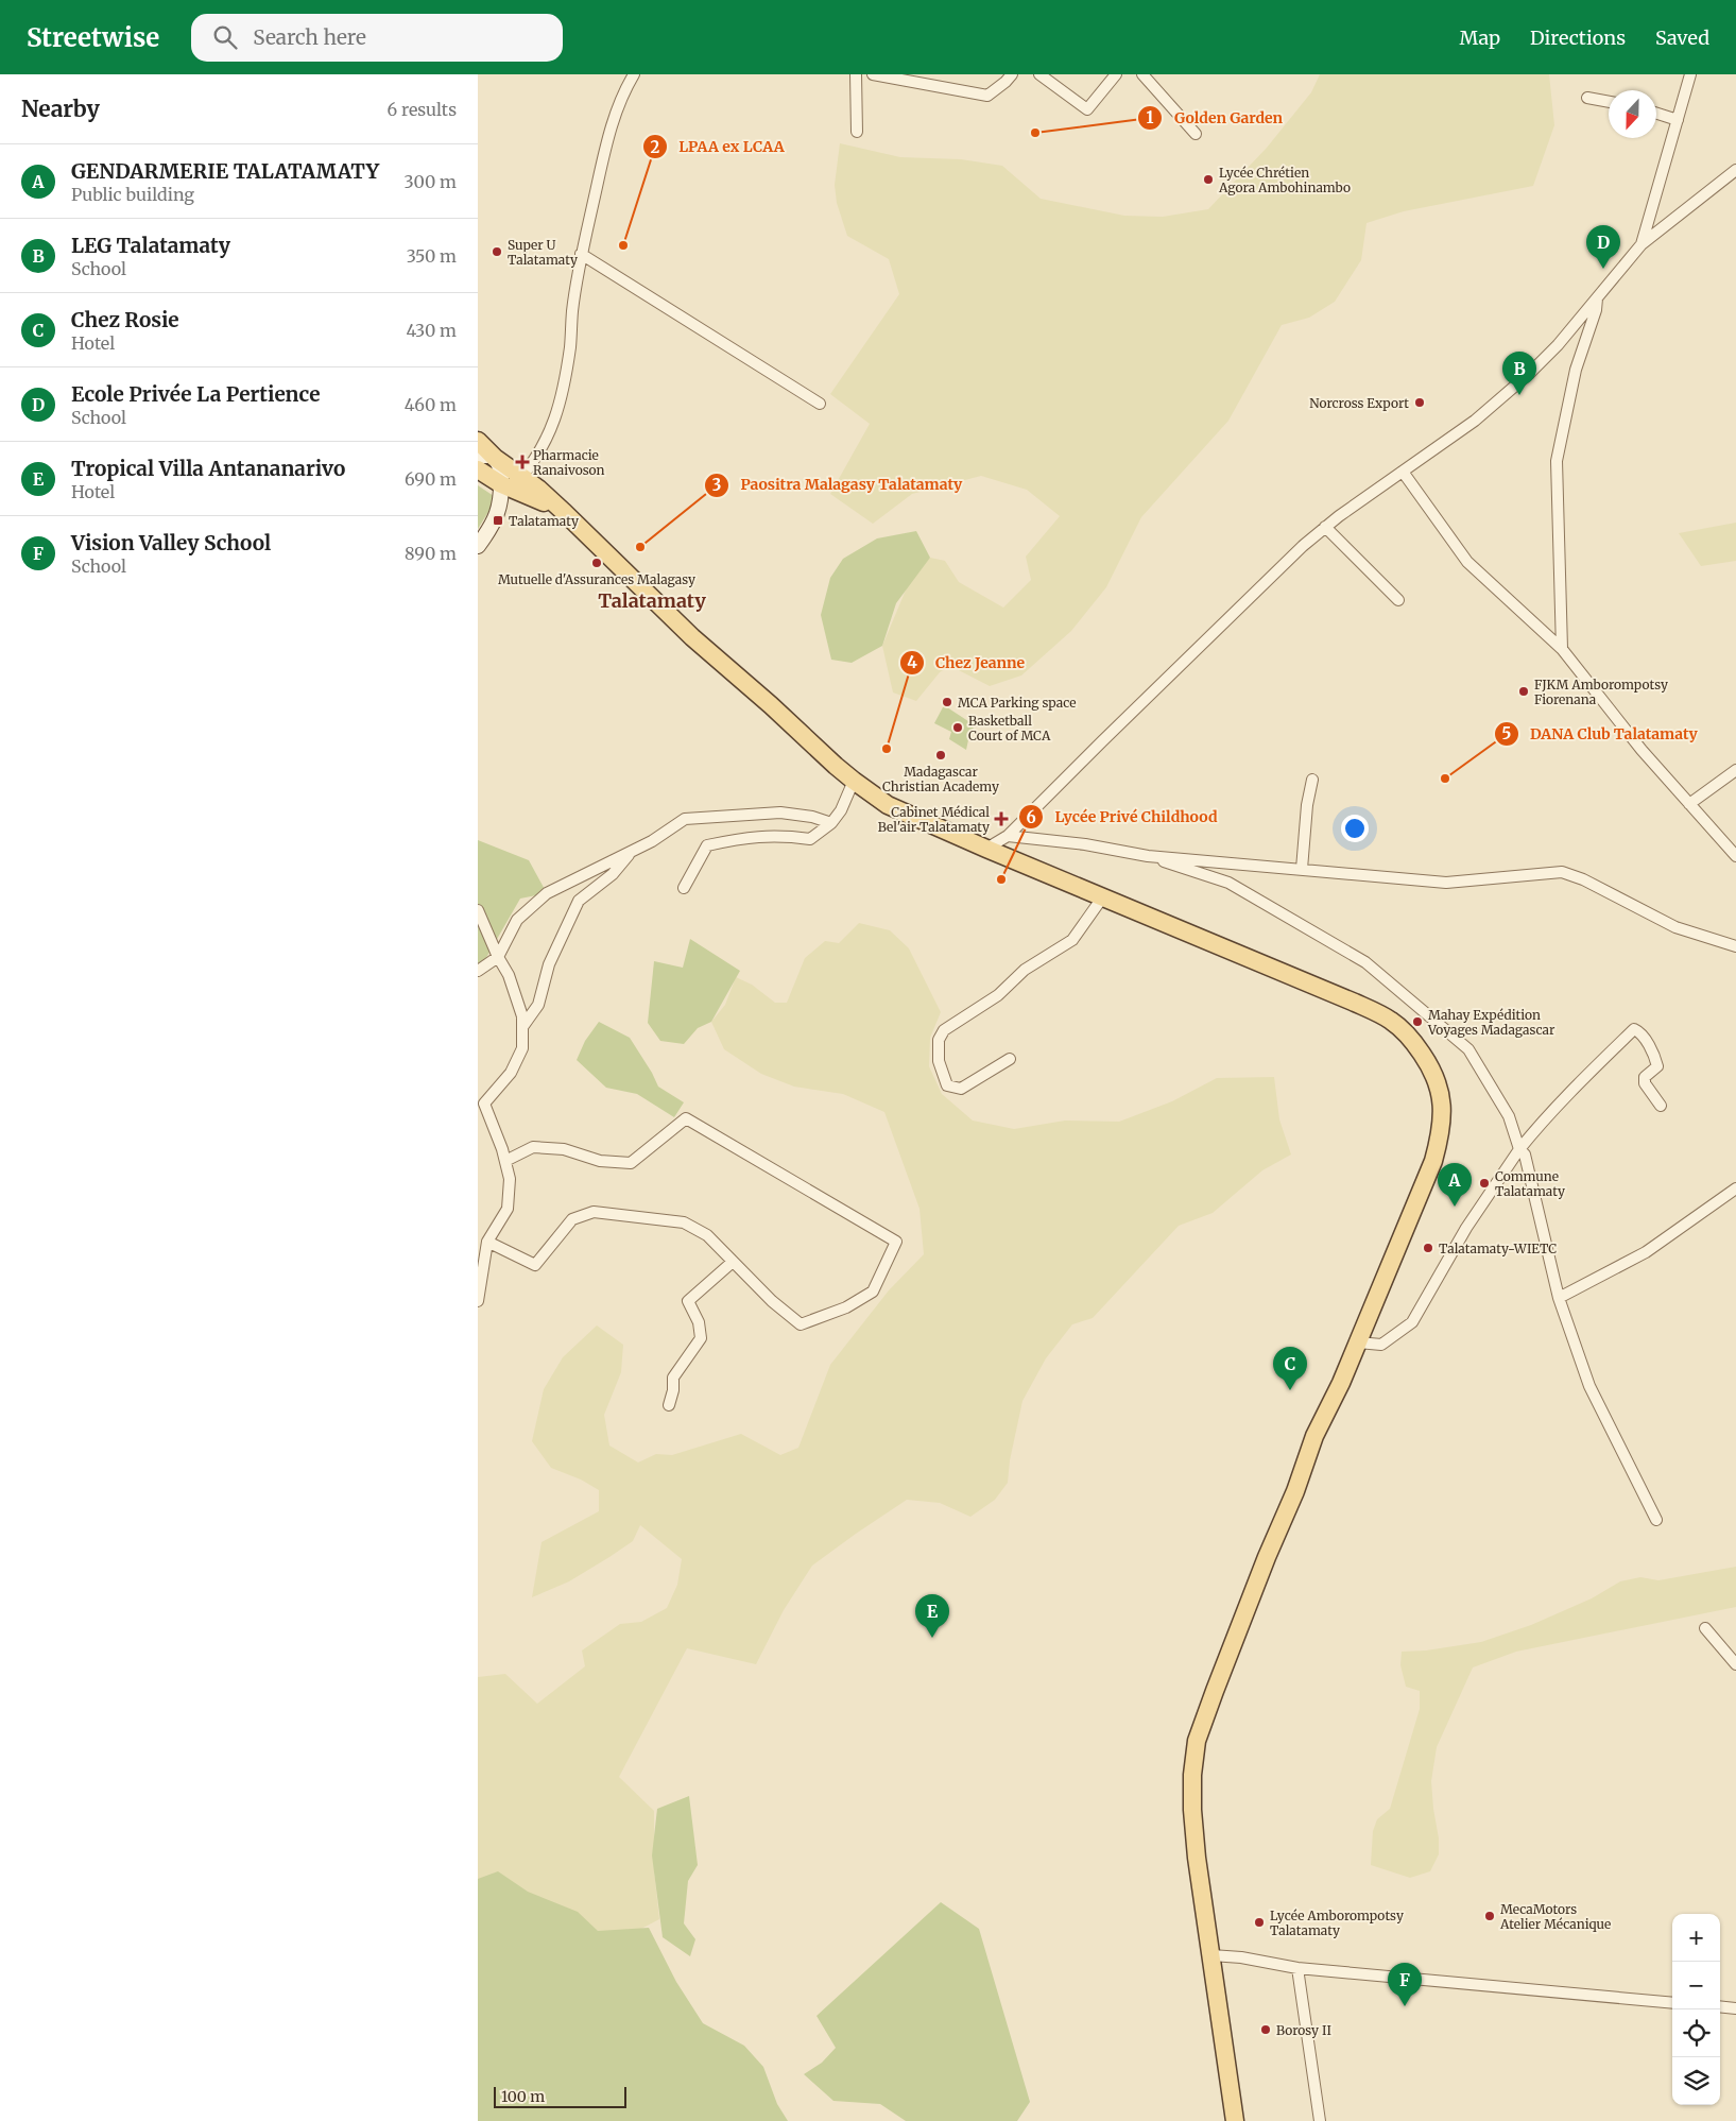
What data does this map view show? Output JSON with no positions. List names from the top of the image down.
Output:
{
  "districts": ["Talatamaty"],
  "places": {
    "other": [
      "Golden Garden",
      "Lycée Chrétien Agora Ambohinambo",
      "LPAA ex LCAA",
      "Super U Talatamaty",
      "Norcross Export",
      "Paositra Malagasy Talatamaty",
      "Mutuelle d'Assurances Malagasy",
      "FJKM Amborompotsy Fiorenana",
      "MCA Parking space",
      "Basketball Court of MCA",
      "Chez Jeanne",
      "Madagascar Christian Academy",
      "DANA Club Talatamaty",
      "Lycée Privé Childhood",
      "Mahay Expédition Voyages Madagascar",
      "Commune Talatamaty",
      "Talatamaty-WIETC",
      "MecaMotors Atelier Mécanique",
      "Lycée Amborompotsy Talatamaty",
      "Borosy II"
    ],
    "health": ["Pharmacie Ranaivoson", "Cabinet Médical Bel'air Talatamaty"],
    "transit": ["Talatamaty"]
  },
  "scale_bar": "100 m",
  "north": "bottom",
  "page": {
    "header": "Streetwise",
    "search": "Search here",
    "nav": ["Map", "Directions", "Saved"],
    "heading": ["Nearby", "6 results"],
    "list": [
      {
        "mark": "A",
        "name": "GENDARMERIE TALATAMATY",
        "note": "Public building",
        "value": "300 m"
      },
      {
        "mark": "B",
        "name": "LEG Talatamaty",
        "note": "School",
        "value": "350 m"
      },
      {
        "mark": "C",
        "name": "Chez Rosie",
        "note": "Hotel",
        "value": "430 m"
      },
      {
        "mark": "D",
        "name": "Ecole Privée La Pertience",
        "note": "School",
        "value": "460 m"
      },
      {
        "mark": "E",
        "name": "Tropical Villa Antananarivo",
        "note": "Hotel",
        "value": "690 m"
      },
      {
        "mark": "F",
        "name": "Vision Valley School",
        "note": "School",
        "value": "890 m"
      }
    ],
    "pins": [
      "D",
      "B",
      "A",
      "C",
      "E",
      "F"
    ],
    "map_buttons": ["+", "−"],
    "scale": "100 m"
  }
}
